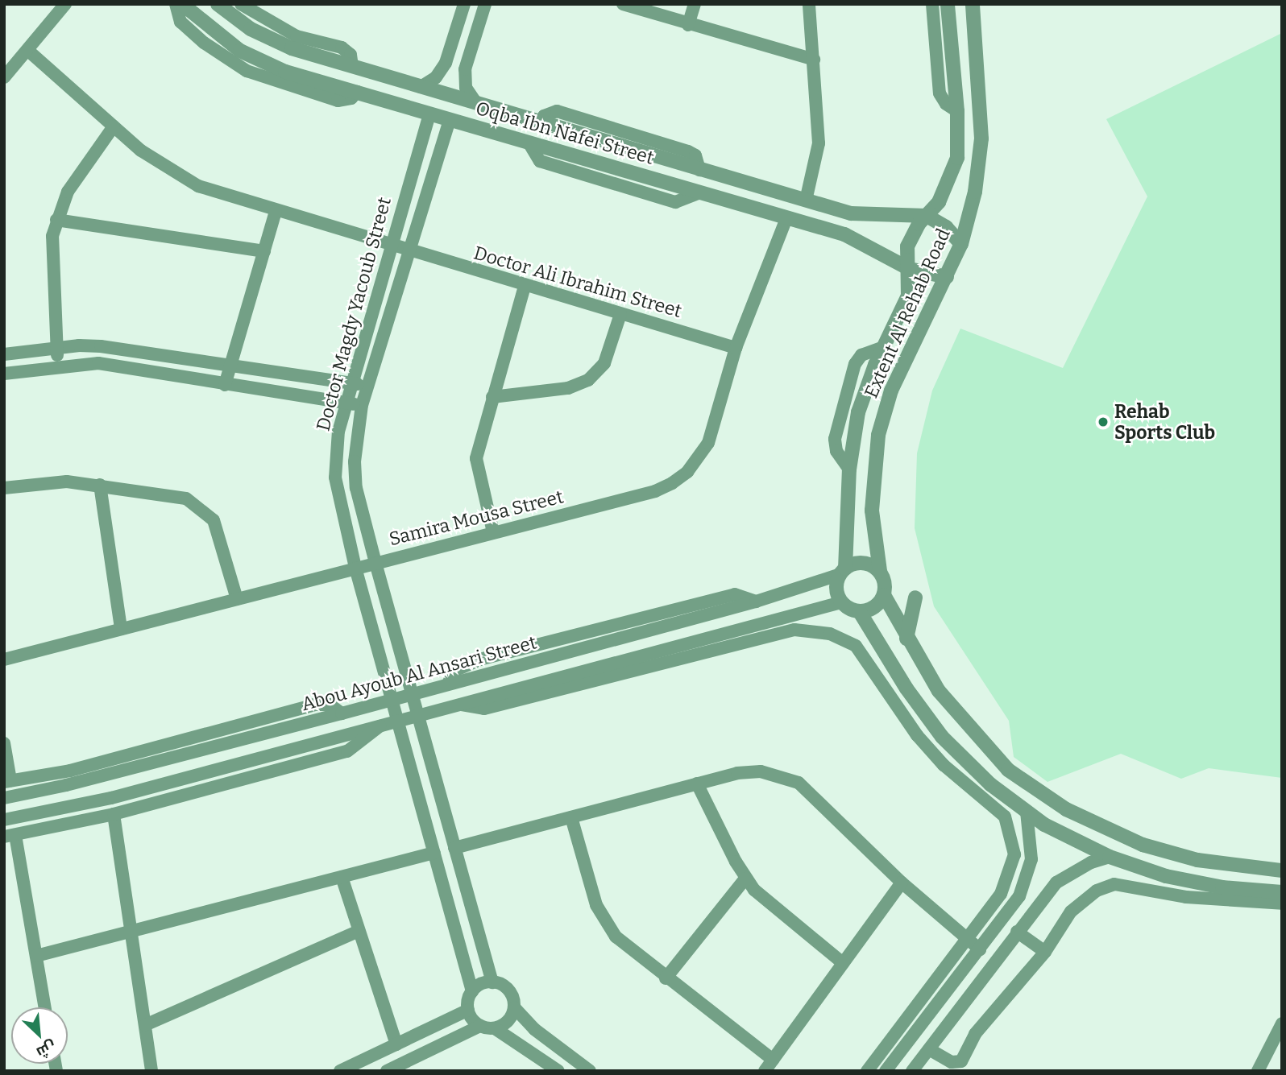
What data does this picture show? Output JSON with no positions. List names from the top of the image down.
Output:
{
  "streets": {
    "street": [
      "Oqba Ibn Nafei Street",
      "Doctor Ali Ibrahim Street",
      "Extent Al Rehab Road",
      "Doctor Magdy Yacoub Street",
      "Samira Mousa Street",
      "Abou Ayoub Al Ansari Street"
    ]
  },
  "crossings": [
    ["Oqba Ibn Nafei Street", "Extent Al Rehab Road"],
    ["Oqba Ibn Nafei Street", "Doctor Magdy Yacoub Street"],
    ["Oqba Ibn Nafei Street", "Samira Mousa Street"],
    ["Doctor Ali Ibrahim Street", "Doctor Magdy Yacoub Street"],
    ["Doctor Ali Ibrahim Street", "Samira Mousa Street"],
    ["Extent Al Rehab Road", "Abou Ayoub Al Ansari Street"],
    ["Doctor Magdy Yacoub Street", "Samira Mousa Street"],
    ["Doctor Magdy Yacoub Street", "Abou Ayoub Al Ansari Street"]
  ],
  "places": ["Rehab Sports Club"],
  "north": "bottom right"
}
